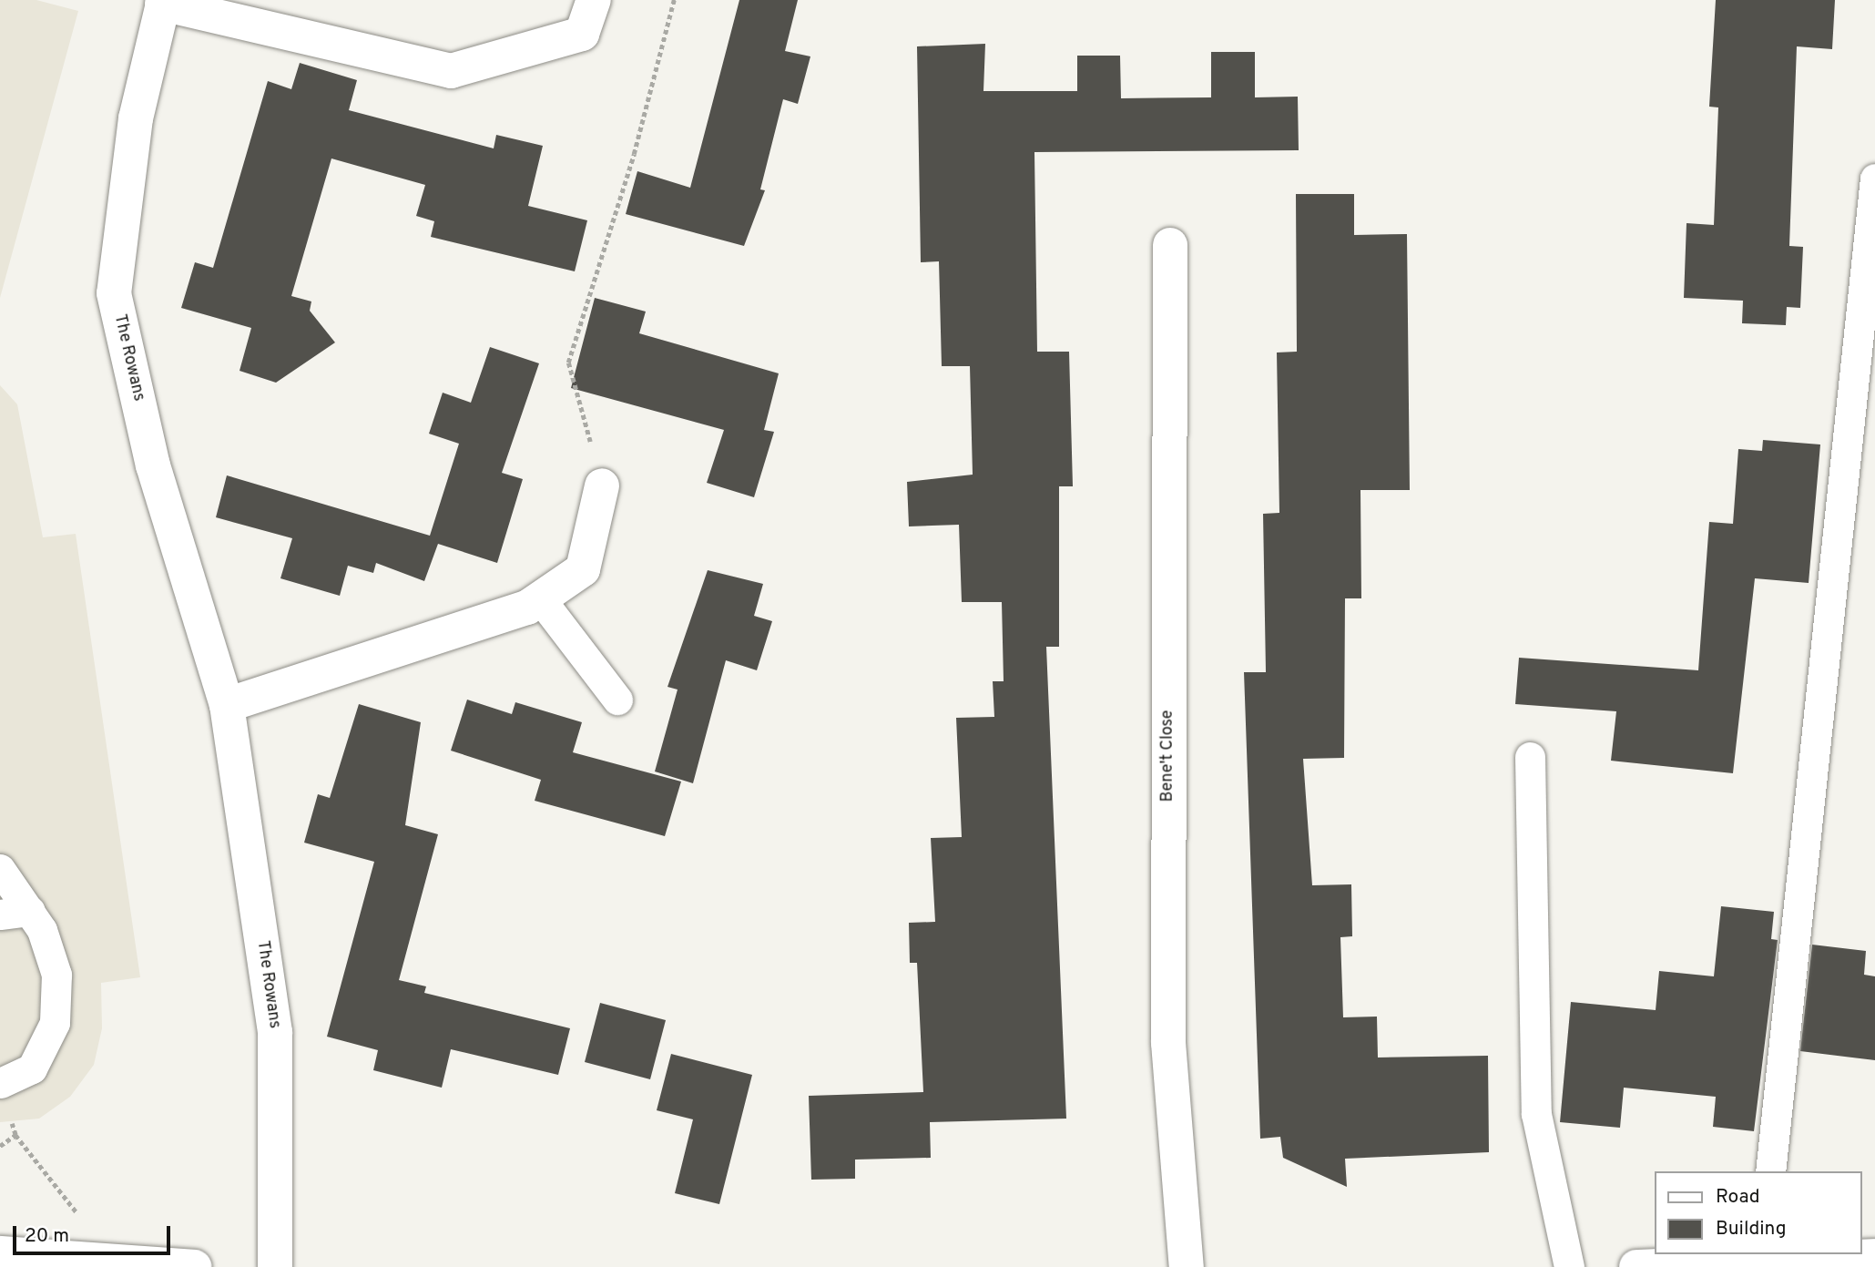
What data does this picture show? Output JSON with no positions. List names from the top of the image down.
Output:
{
  "streets": {
    "street": ["The Rowans", "Bene't Close"]
  },
  "legend": ["Road", "Building"],
  "scale_bar": "20 m"
}
